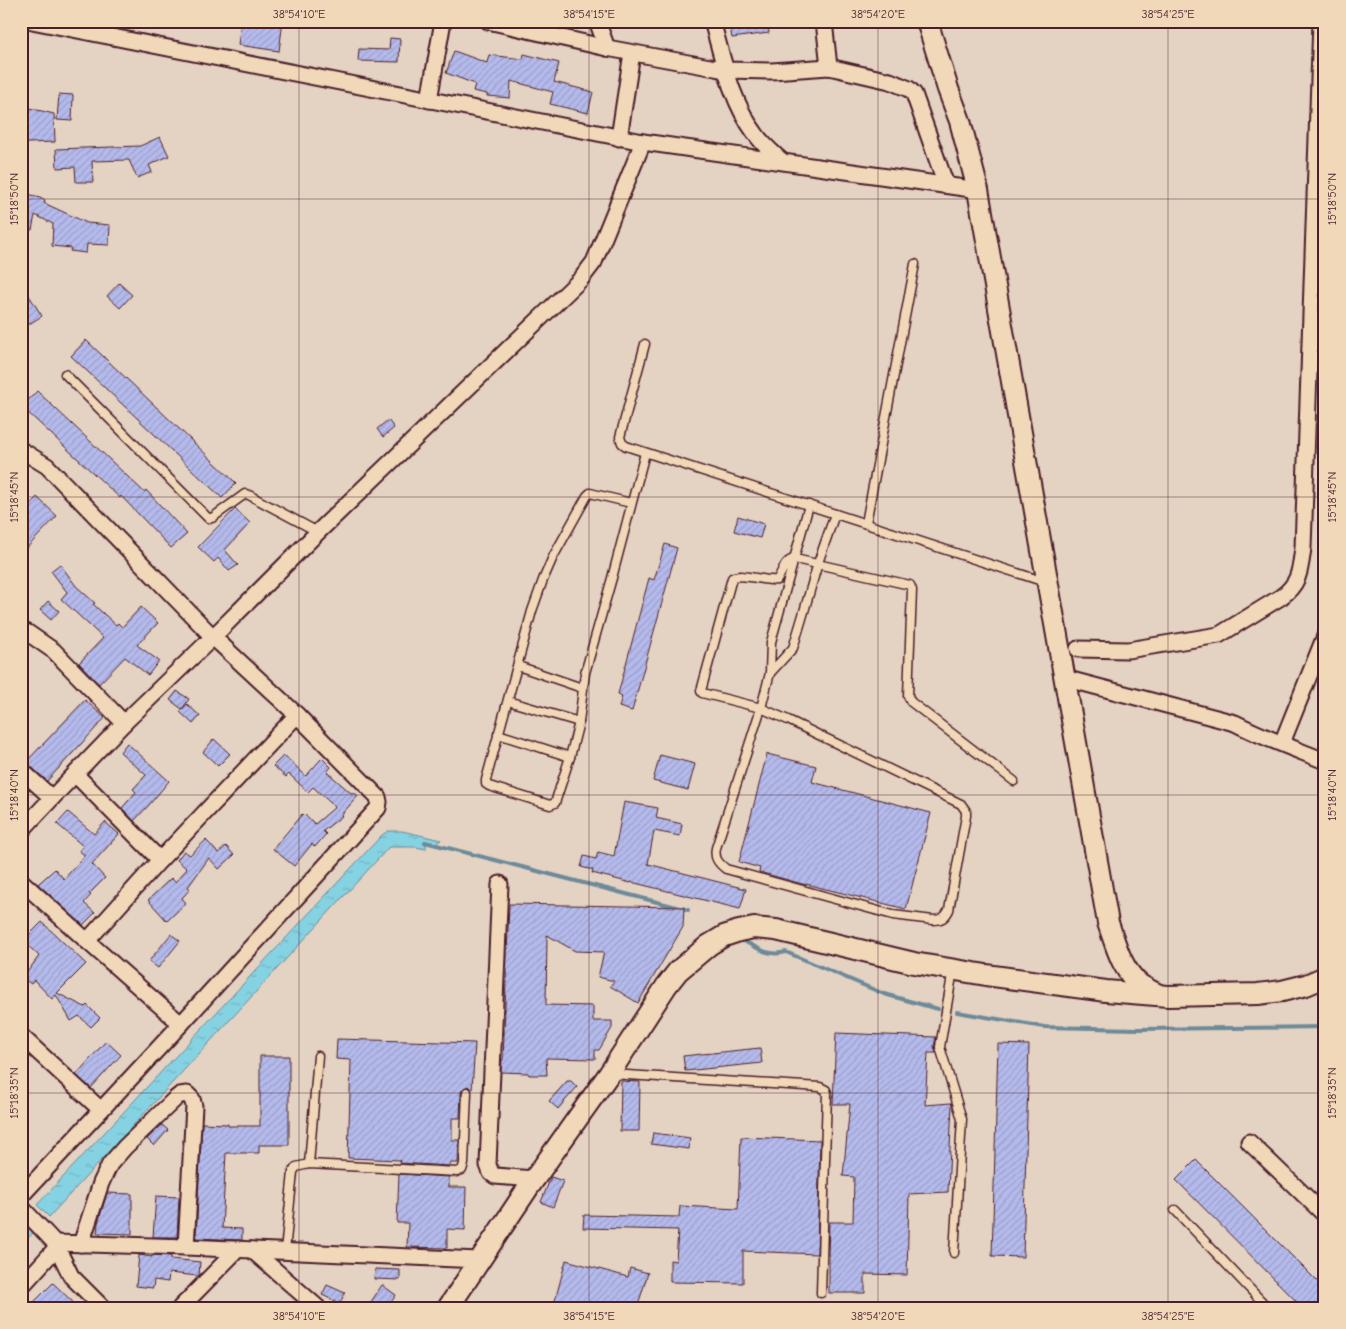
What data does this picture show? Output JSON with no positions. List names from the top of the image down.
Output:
{
  "coordinates": [
    "38°54'10\"E",
    "38°54'15\"E",
    "38°54'20\"E",
    "38°54'25\"E",
    "15°18'50\"N",
    "15°18'45\"N",
    "15°18'40\"N",
    "15°18'35\"N"
  ]
}
